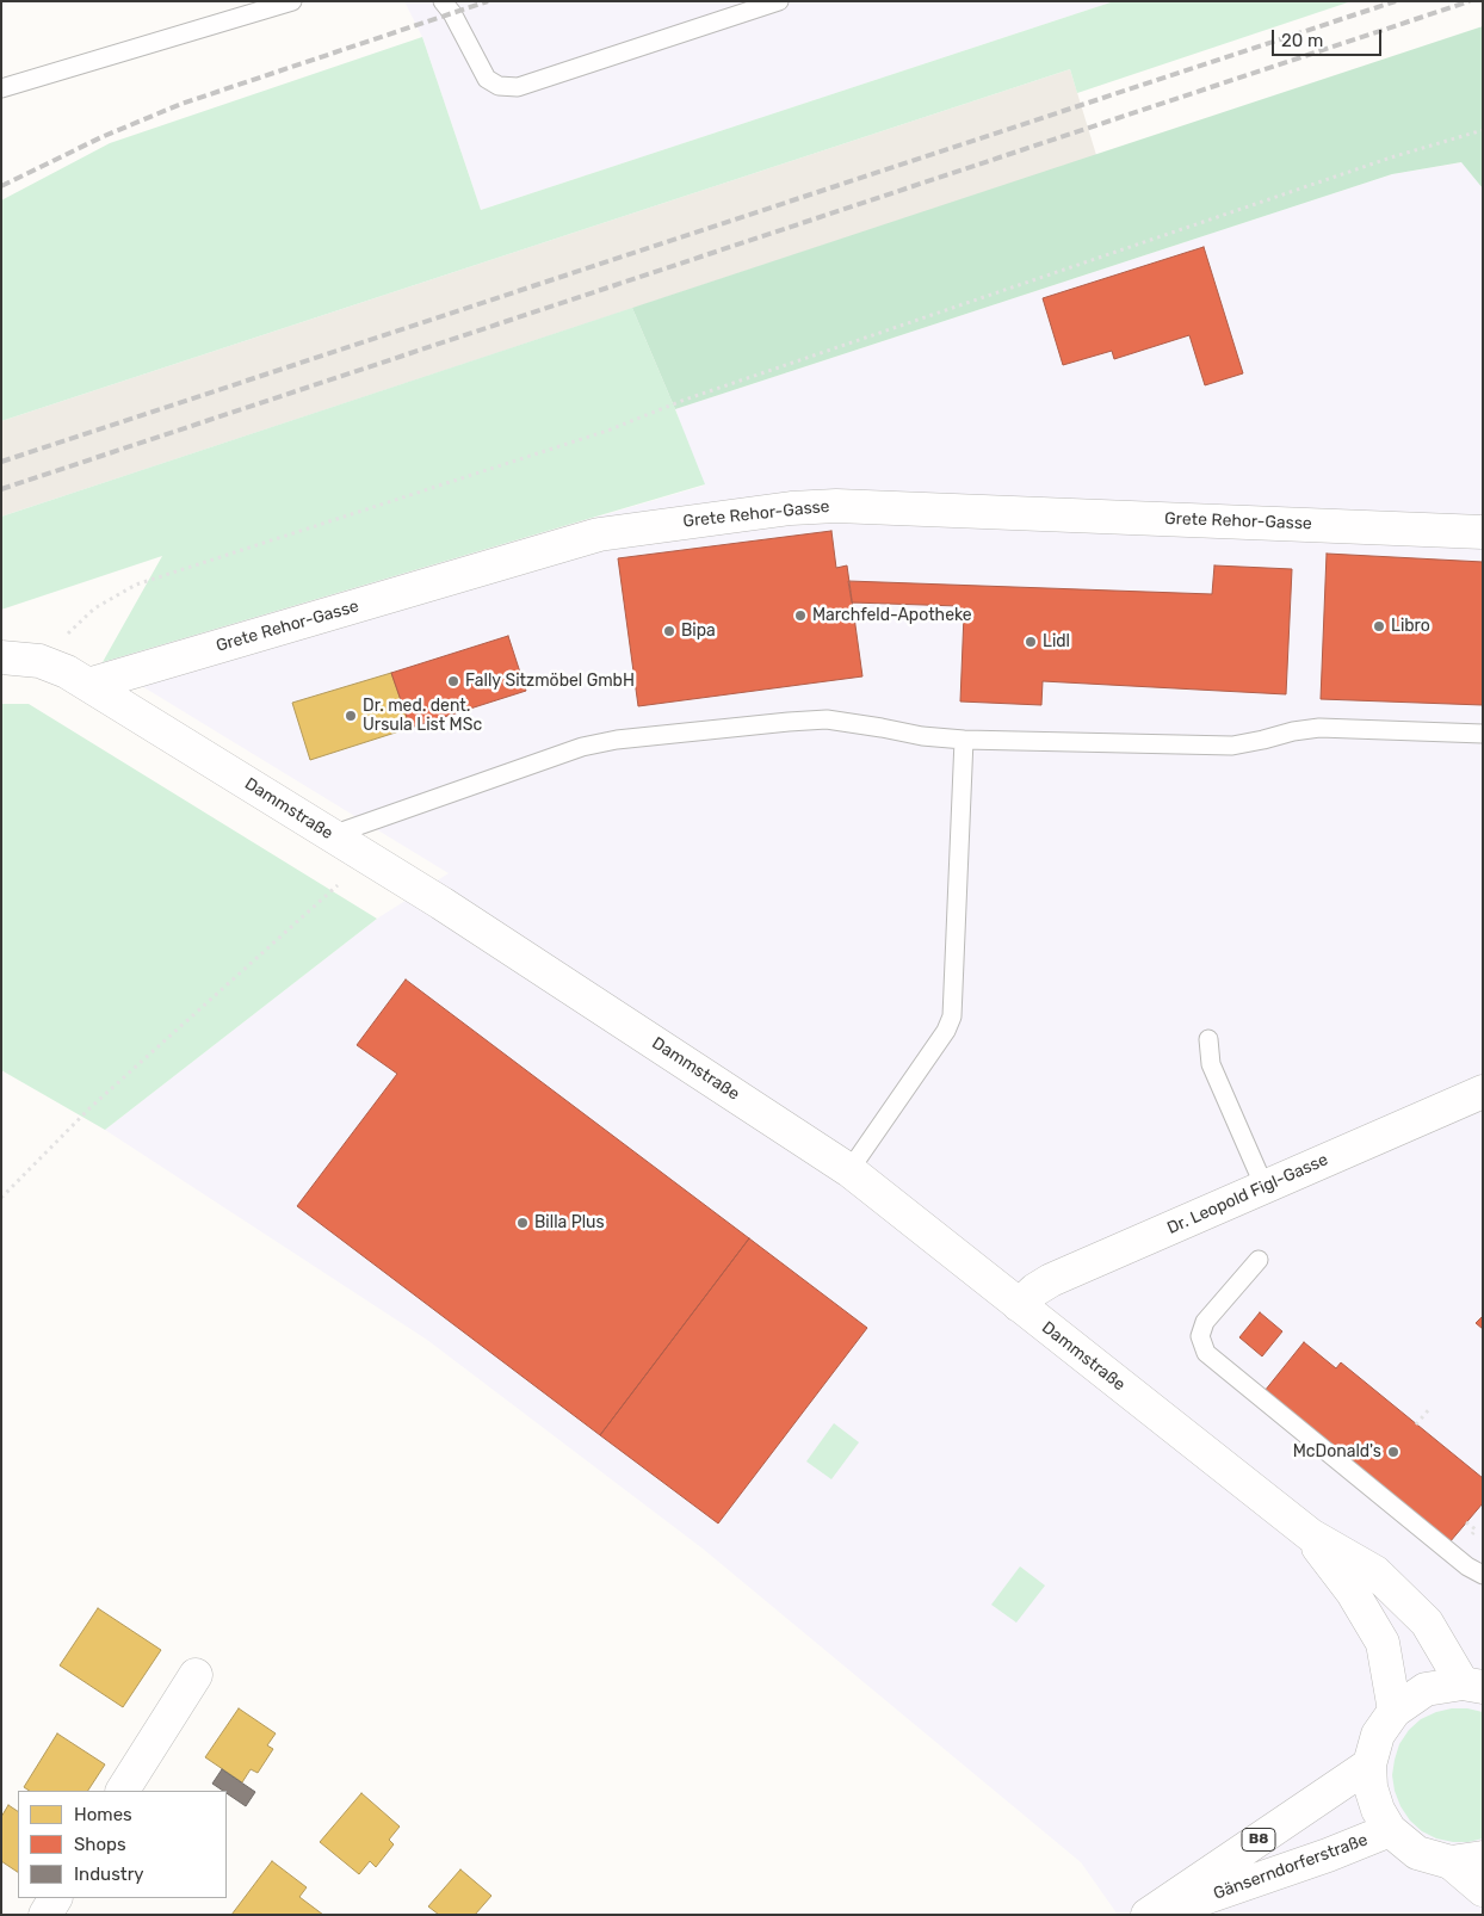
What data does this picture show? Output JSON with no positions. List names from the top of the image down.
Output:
{
  "streets": {
    "street": [
      "Grete Rehor-Gasse",
      "Dammstraße",
      "Dr. Leopold Figl-Gasse",
      "B8",
      "Gänserndorferstraße"
    ]
  },
  "crossings": [
    ["Grete Rehor-Gasse", "Dammstraße"],
    ["Dammstraße", "Dr. Leopold Figl-Gasse"]
  ],
  "places": [
    "Marchfeld-Apotheke",
    "Libro",
    "Bipa",
    "Lidl",
    "Fally Sitzmöbel GmbH",
    "Dr. med. dent. Ursula List MSc",
    "Billa Plus",
    "McDonald's"
  ],
  "legend": ["Homes", "Shops", "Industry"],
  "scale_bar": "20 m"
}
